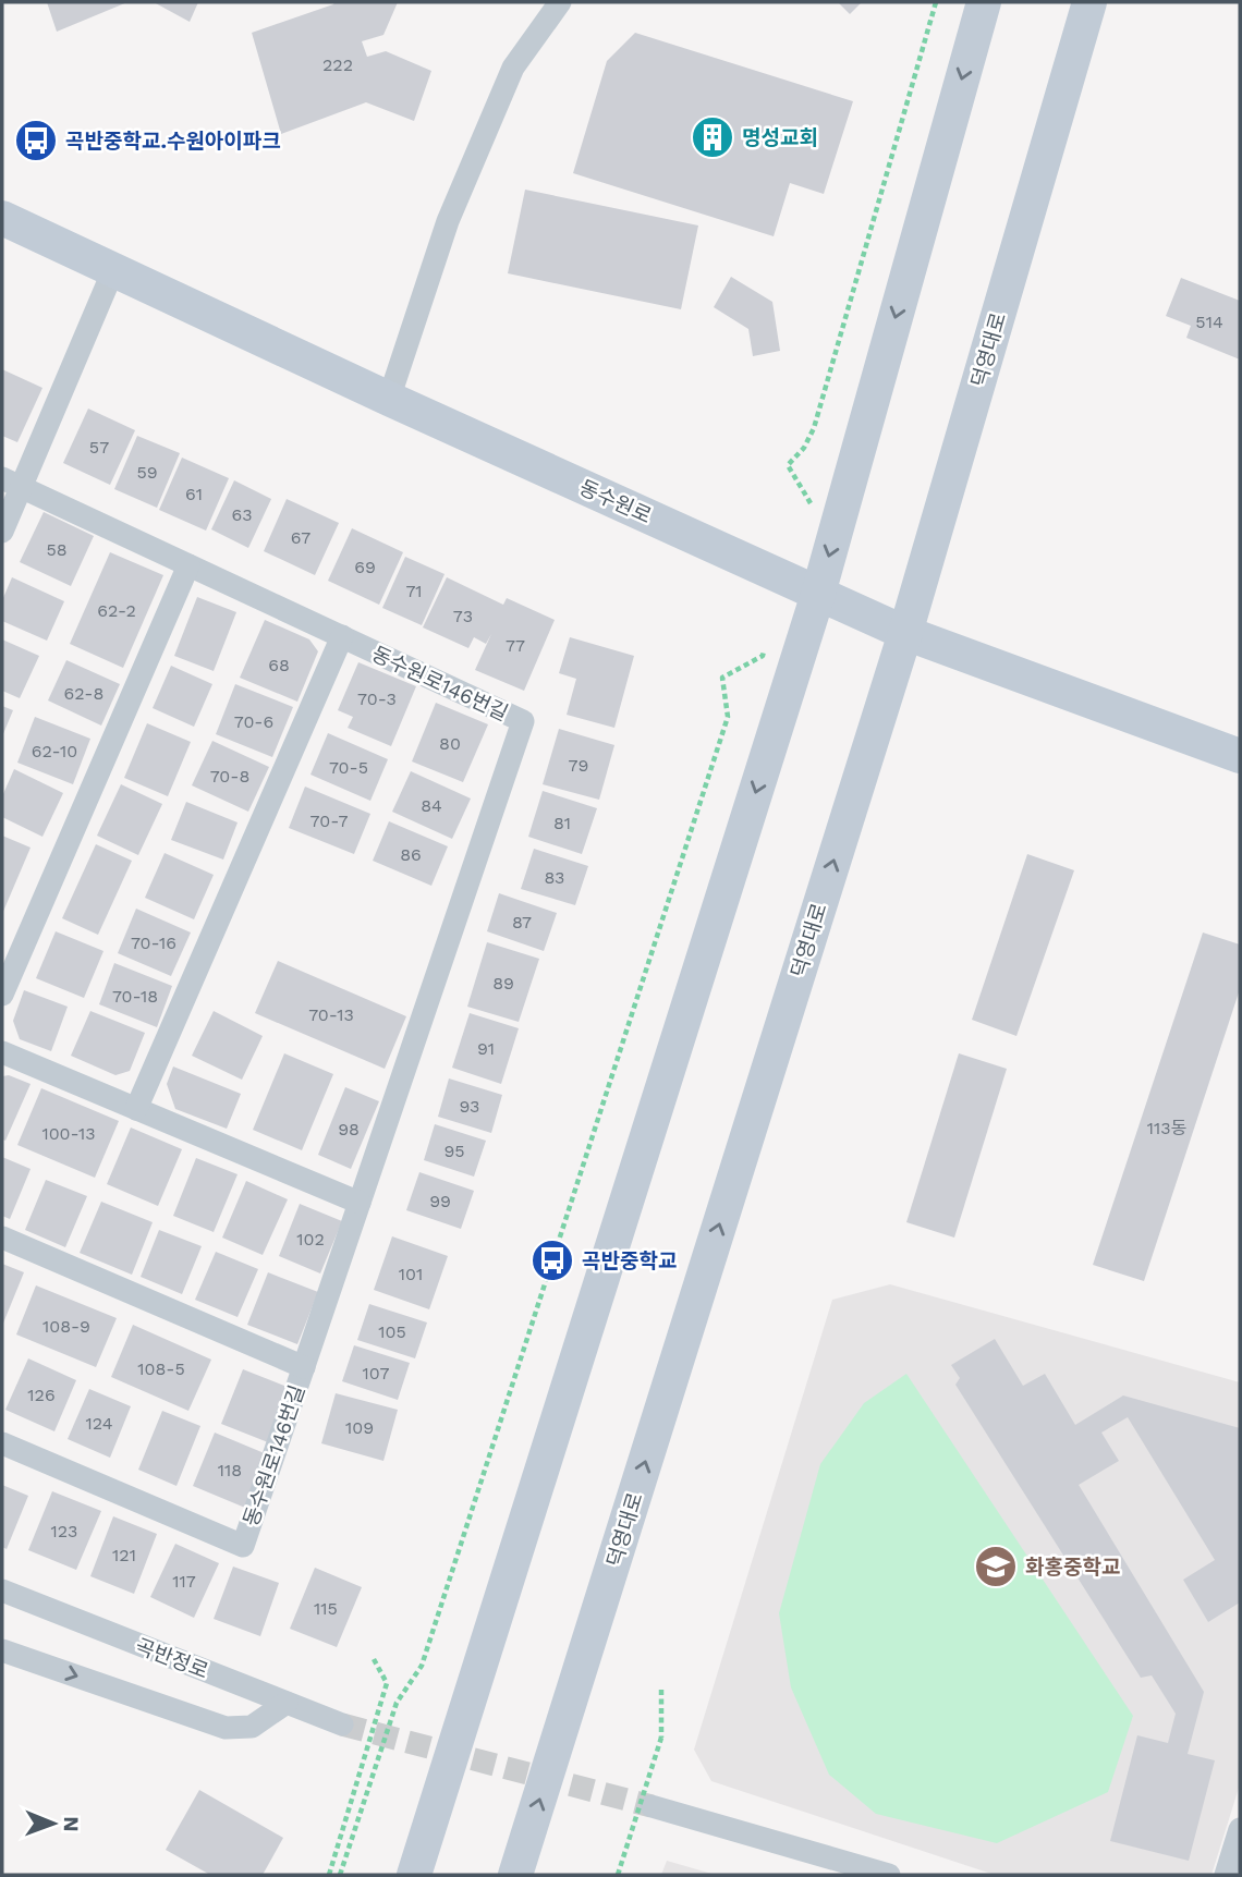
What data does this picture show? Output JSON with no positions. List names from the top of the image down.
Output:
{
  "streets": {
    "main road": ["덕영대로", "동수원로"],
    "street": ["동수원로146번길", "곡반정로"]
  },
  "crossings": [
    ["덕영대로", "동수원로"]
  ],
  "places": {
    "building": ["명성교회"],
    "bus stop": ["곡반중학교.수원아이파크", "곡반중학교"],
    "school or university": ["화홍중학교"]
  },
  "house_numbers": [
    "222",
    "514",
    "57",
    "59",
    "61",
    "63",
    "67",
    "58",
    "69",
    "71",
    "62-2",
    "73",
    "77",
    "68",
    "62-8",
    "70-3",
    "70-6",
    "80",
    "62-10",
    "79",
    "70-5",
    "70-8",
    "84",
    "70-7",
    "81",
    "86",
    "83",
    "87",
    "70-16",
    "89",
    "70-18",
    "70-13",
    "91",
    "93",
    "113동",
    "98",
    "100-13",
    "95",
    "99",
    "102",
    "101",
    "108-9",
    "105",
    "108-5",
    "107",
    "126",
    "124",
    "109",
    "118",
    "123",
    "121",
    "117",
    "115"
  ],
  "north": "right"
}
